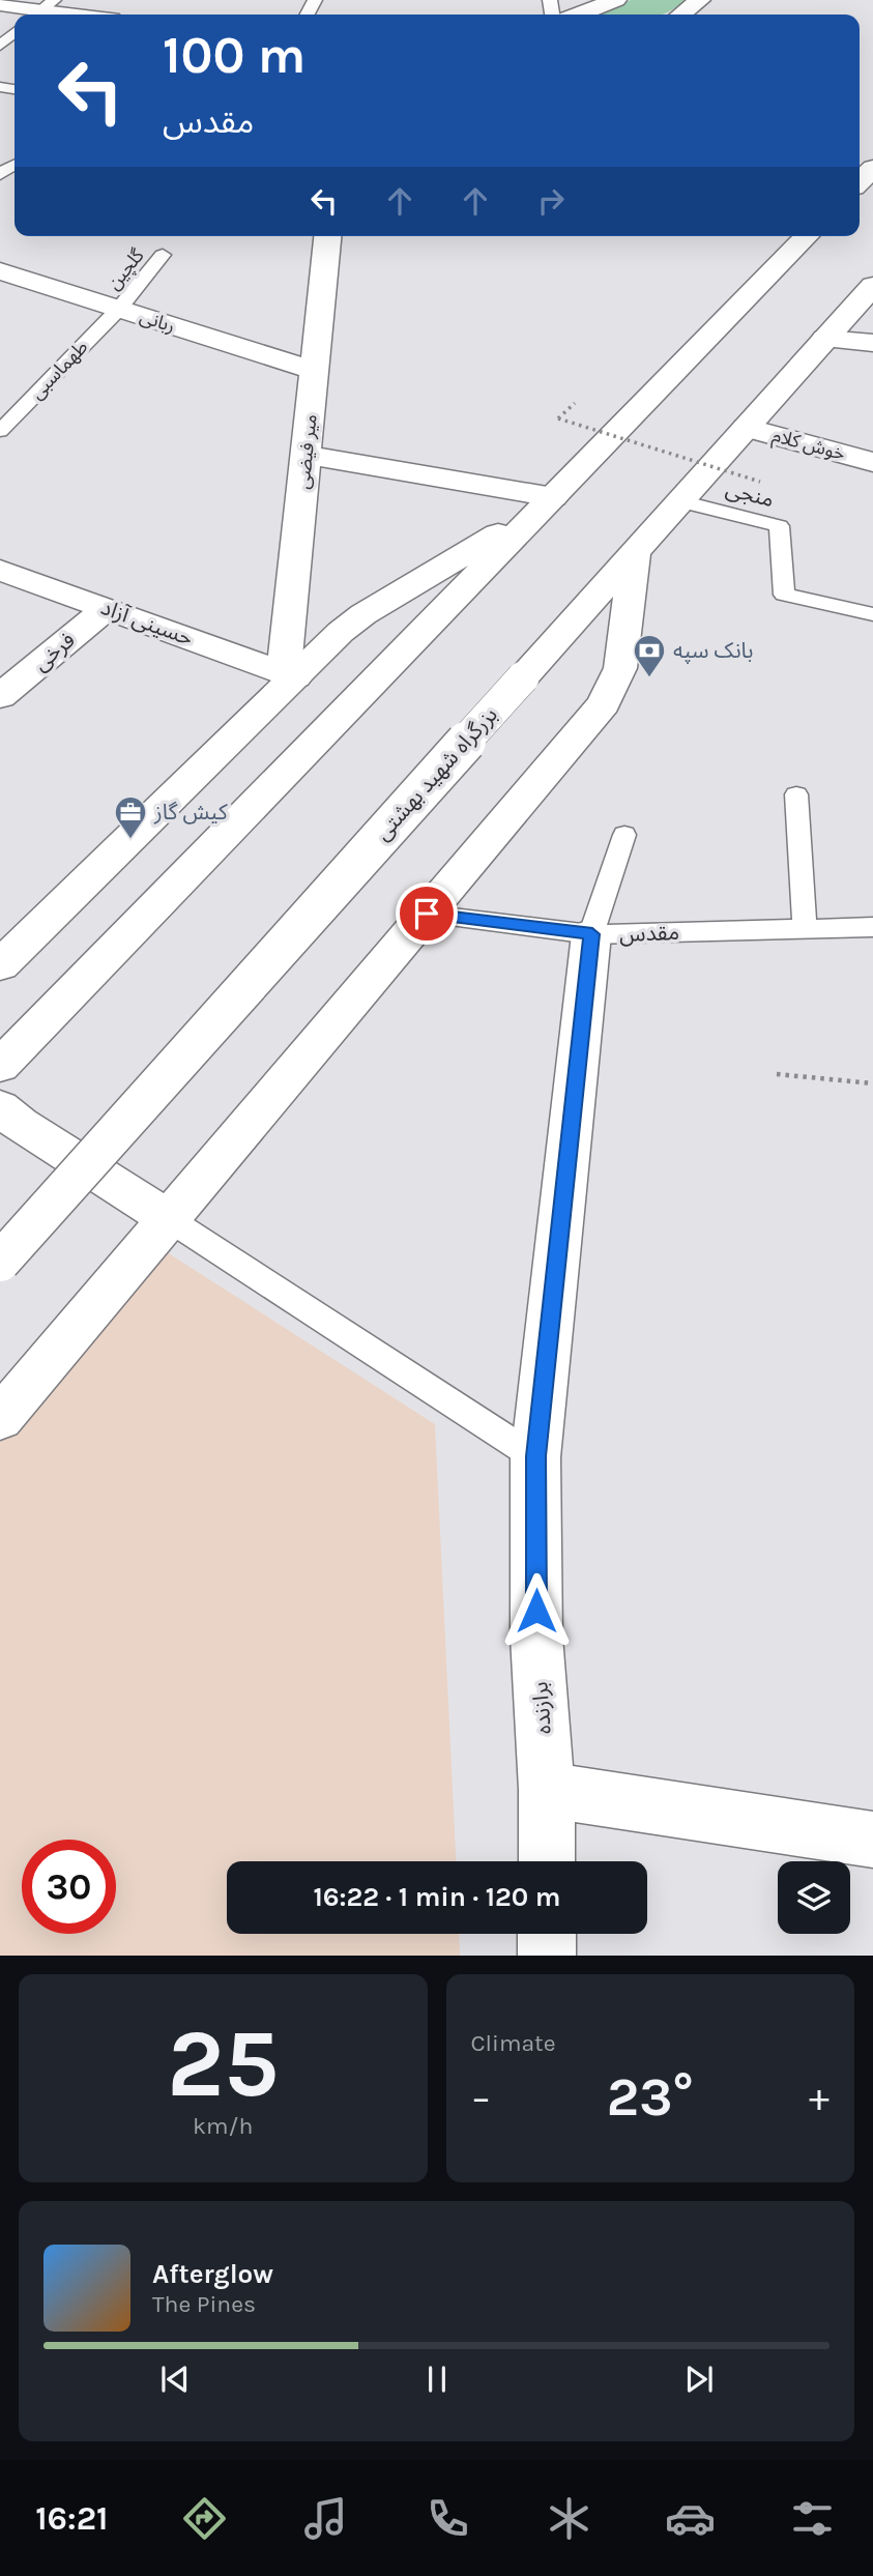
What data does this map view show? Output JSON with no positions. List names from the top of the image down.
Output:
{
  "streets": {
    "main road": [
      "ربانی",
      "خوش کلام",
      "میر فیضی",
      "حسینی آزاد",
      "فرخی",
      "بزرگراه شهید بهشتی",
      "برازنده"
    ],
    "lane": [
      "گلچین",
      "طهماسبی",
      "منجی",
      "مقدس"
    ]
  },
  "crossings": [
    ["گلچین", "ربانی"],
    ["گلچین", "طهماسبی"],
    ["ربانی", "طهماسبی"],
    ["ربانی", "میر فیضی"],
    ["خوش کلام", "بزرگراه شهید بهشتی"],
    ["میر فیضی", "حسینی آزاد"],
    ["منجی", "بزرگراه شهید بهشتی"],
    ["حسینی آزاد", "فرخی"],
    ["مقدس", "برازنده"]
  ],
  "places": {
    "bank": ["بانک سپه"],
    "office": ["كيش گاز"]
  },
  "page": {
    "turn": ["100 m", "مقدس"],
    "limit": "30",
    "trip": "16:22 · 1 min · 120 m",
    "tile": [
      ["25", "km/h"],
      "Climate"
    ],
    "heat": ["−", "23°", "+"],
    "song": ["Afterglow", "The Pines"],
    "tabs": "16:21"
  }
}
